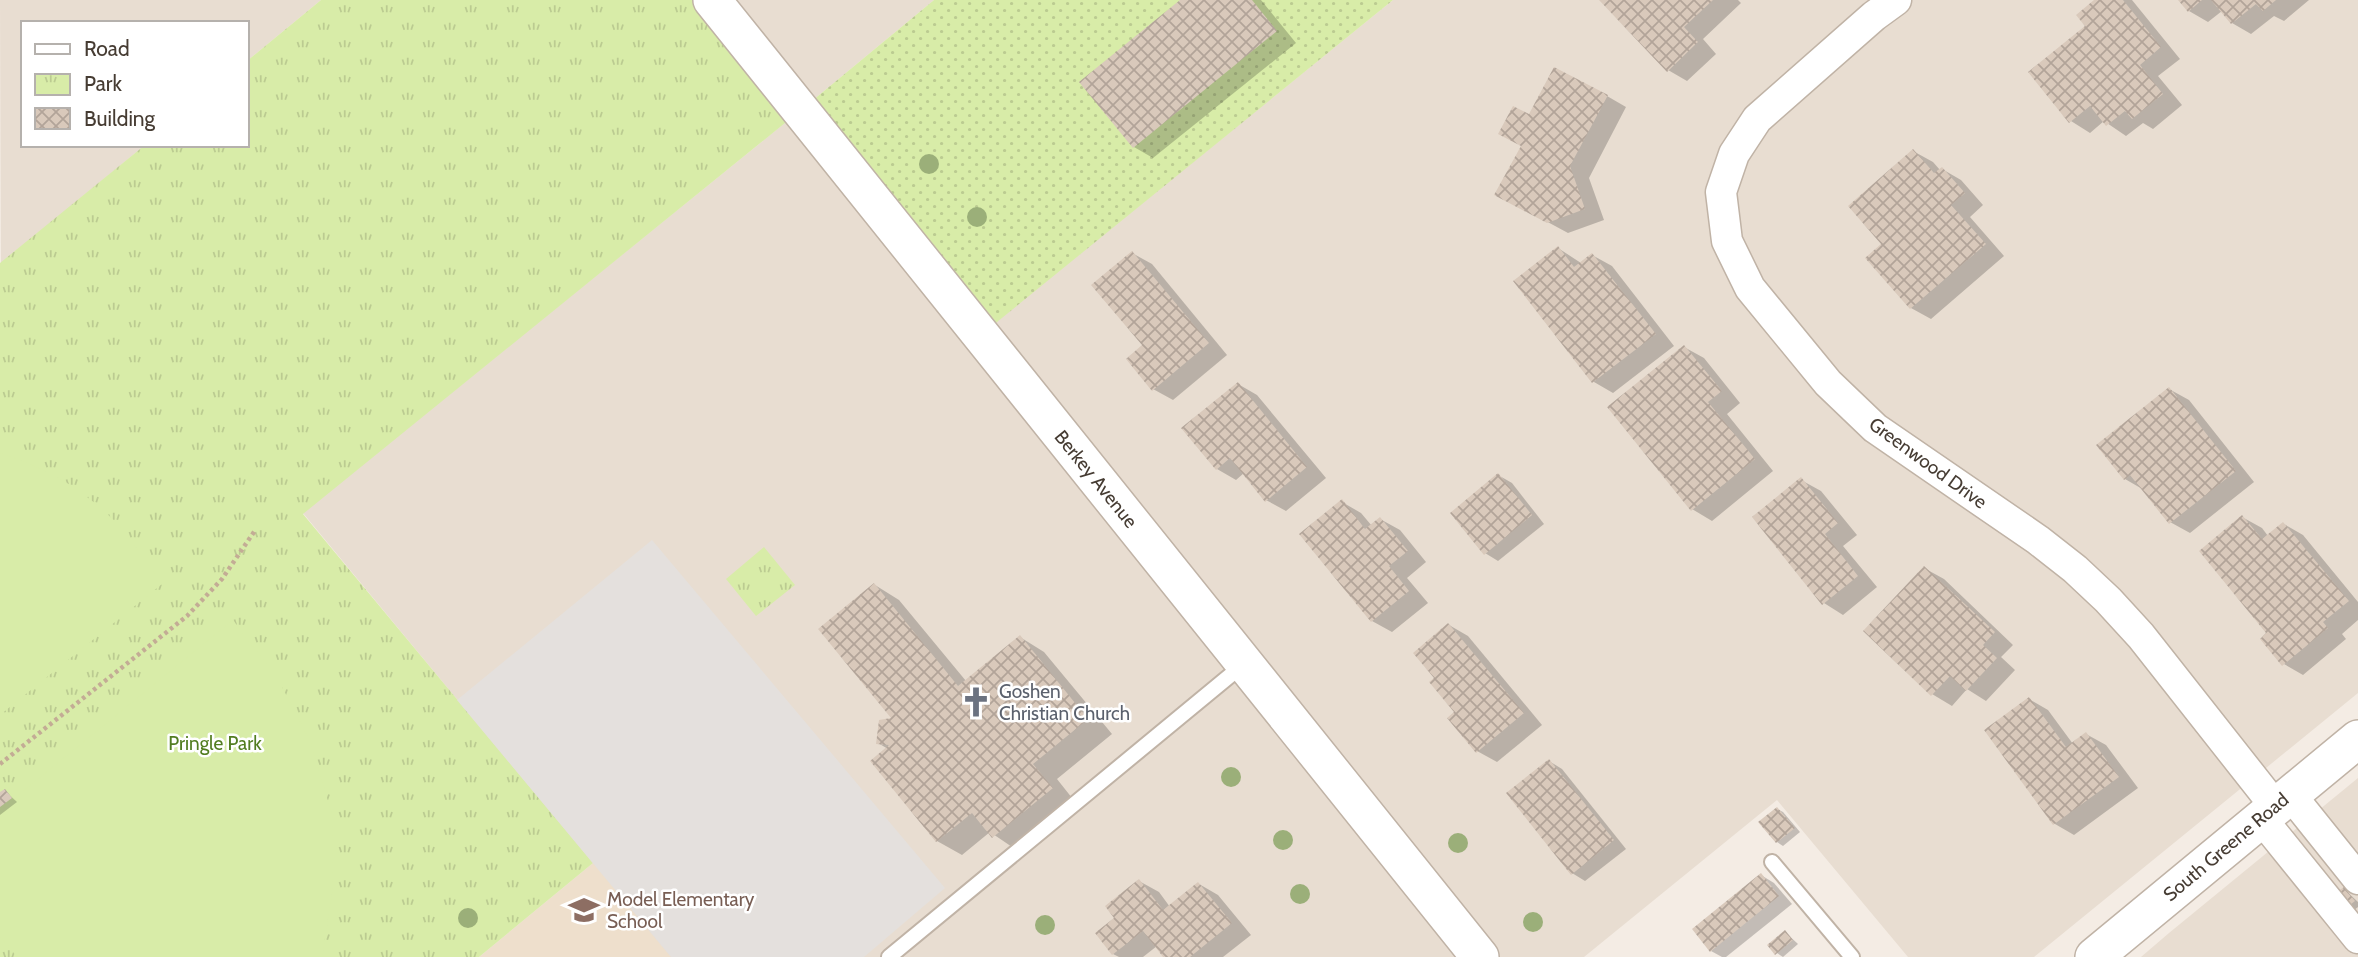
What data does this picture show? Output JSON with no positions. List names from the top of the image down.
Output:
{
  "streets": {
    "street": ["Greenwood Drive", "Berkey Avenue", "South Greene Road"]
  },
  "crossings": [
    ["Greenwood Drive", "South Greene Road"]
  ],
  "parks": ["Pringle Park"],
  "places": {
    "church": ["Goshen Christian Church"],
    "school or university": ["Model Elementary School"]
  },
  "legend": ["Road", "Park", "Building"]
}
